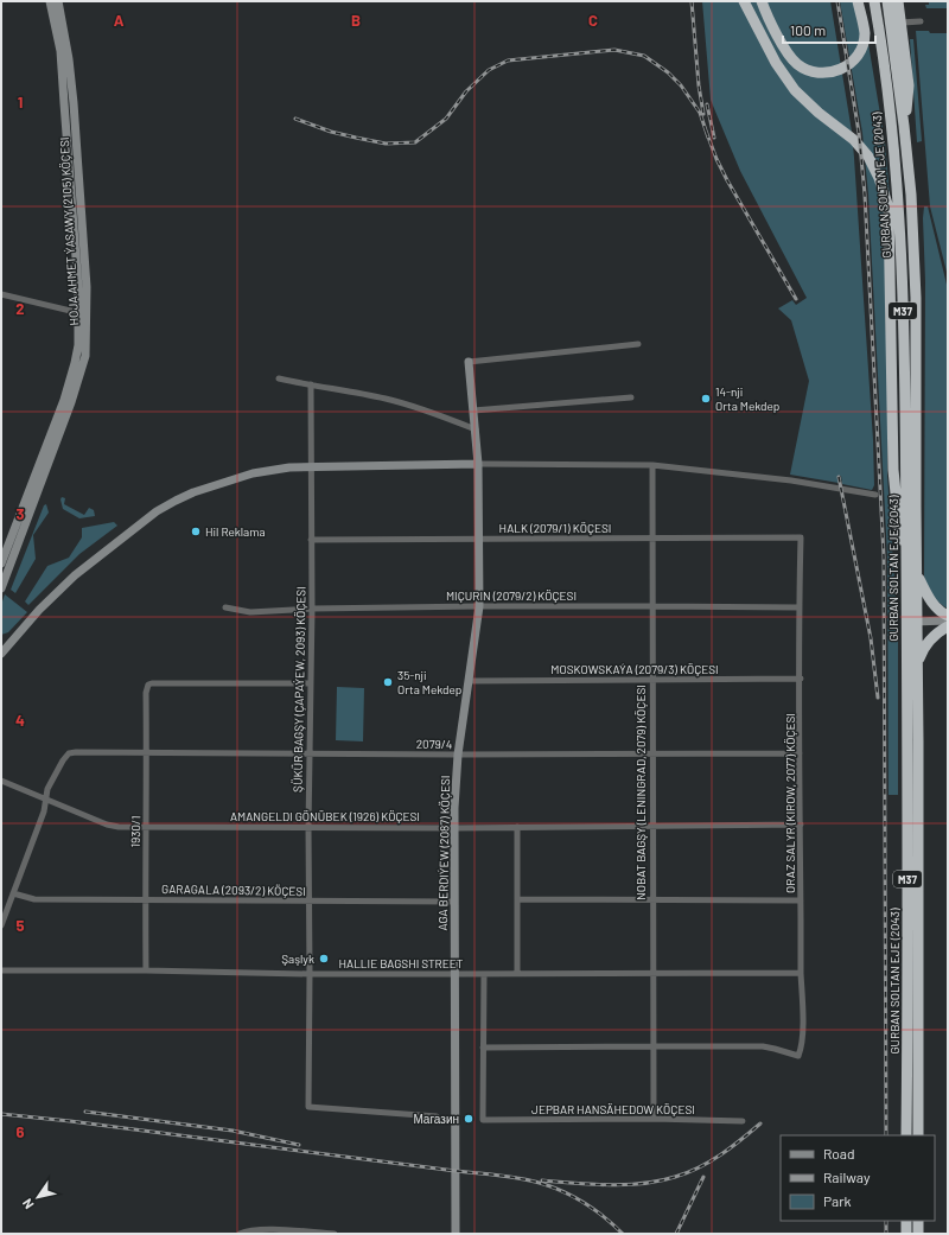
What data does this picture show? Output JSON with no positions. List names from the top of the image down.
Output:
{
  "streets": {
    "highway": ["GURBAN SOLTAN EJE (2043)", "M37"],
    "street": [
      "HOJA AHMET ÝASAWY (2105) KÖÇESI",
      "HALK (2079/1) KÖÇESI",
      "MIÇURIN (2079/2) KÖÇESI",
      "MOSKOWSKAÝA (2079/3) KÖÇESI",
      "ŞÜKÜR BAGŞY (ÇAPAÝEW, 2093) KÖÇESI",
      "2079/4",
      "NOBAT BAGŞY (LENINGRAD, 2079) KÖÇESI",
      "ORAZ SALYR (KIROW, 2077) KÖÇESI",
      "AMANGELDI GÖNÜBEK (1926) KÖÇESI",
      "1930/1",
      "AGA BERDIÝEW (2087) KÖÇESI",
      "GARAGALA (2093/2) KÖÇESI",
      "HALLIE BAGSHI STREET",
      "JEPBAR HANSÄHEDOW KÖÇESI"
    ]
  },
  "crossings": [
    ["HALK (2079/1) KÖÇESI", "ŞÜKÜR BAGŞY (ÇAPAÝEW, 2093) KÖÇESI"],
    ["HALK (2079/1) KÖÇESI", "NOBAT BAGŞY (LENINGRAD, 2079) KÖÇESI"],
    ["HALK (2079/1) KÖÇESI", "ORAZ SALYR (KIROW, 2077) KÖÇESI"],
    ["HALK (2079/1) KÖÇESI", "AGA BERDIÝEW (2087) KÖÇESI"],
    ["MIÇURIN (2079/2) KÖÇESI", "ŞÜKÜR BAGŞY (ÇAPAÝEW, 2093) KÖÇESI"],
    ["MIÇURIN (2079/2) KÖÇESI", "NOBAT BAGŞY (LENINGRAD, 2079) KÖÇESI"],
    ["MIÇURIN (2079/2) KÖÇESI", "ORAZ SALYR (KIROW, 2077) KÖÇESI"],
    ["MIÇURIN (2079/2) KÖÇESI", "AGA BERDIÝEW (2087) KÖÇESI"],
    ["MOSKOWSKAÝA (2079/3) KÖÇESI", "NOBAT BAGŞY (LENINGRAD, 2079) KÖÇESI"],
    ["MOSKOWSKAÝA (2079/3) KÖÇESI", "ORAZ SALYR (KIROW, 2077) KÖÇESI"],
    ["MOSKOWSKAÝA (2079/3) KÖÇESI", "AGA BERDIÝEW (2087) KÖÇESI"],
    ["ŞÜKÜR BAGŞY (ÇAPAÝEW, 2093) KÖÇESI", "2079/4"],
    ["ŞÜKÜR BAGŞY (ÇAPAÝEW, 2093) KÖÇESI", "AMANGELDI GÖNÜBEK (1926) KÖÇESI"],
    ["ŞÜKÜR BAGŞY (ÇAPAÝEW, 2093) KÖÇESI", "1930/1"],
    ["ŞÜKÜR BAGŞY (ÇAPAÝEW, 2093) KÖÇESI", "GARAGALA (2093/2) KÖÇESI"],
    ["ŞÜKÜR BAGŞY (ÇAPAÝEW, 2093) KÖÇESI", "HALLIE BAGSHI STREET"],
    ["2079/4", "NOBAT BAGŞY (LENINGRAD, 2079) KÖÇESI"],
    ["2079/4", "ORAZ SALYR (KIROW, 2077) KÖÇESI"],
    ["2079/4", "AMANGELDI GÖNÜBEK (1926) KÖÇESI"],
    ["2079/4", "1930/1"],
    ["2079/4", "AGA BERDIÝEW (2087) KÖÇESI"],
    ["NOBAT BAGŞY (LENINGRAD, 2079) KÖÇESI", "ORAZ SALYR (KIROW, 2077) KÖÇESI"],
    ["NOBAT BAGŞY (LENINGRAD, 2079) KÖÇESI", "AMANGELDI GÖNÜBEK (1926) KÖÇESI"],
    ["NOBAT BAGŞY (LENINGRAD, 2079) KÖÇESI", "HALLIE BAGSHI STREET"],
    ["NOBAT BAGŞY (LENINGRAD, 2079) KÖÇESI", "JEPBAR HANSÄHEDOW KÖÇESI"],
    ["ORAZ SALYR (KIROW, 2077) KÖÇESI", "AMANGELDI GÖNÜBEK (1926) KÖÇESI"],
    ["ORAZ SALYR (KIROW, 2077) KÖÇESI", "HALLIE BAGSHI STREET"],
    ["AMANGELDI GÖNÜBEK (1926) KÖÇESI", "1930/1"],
    ["AMANGELDI GÖNÜBEK (1926) KÖÇESI", "AGA BERDIÝEW (2087) KÖÇESI"],
    ["1930/1", "GARAGALA (2093/2) KÖÇESI"],
    ["1930/1", "HALLIE BAGSHI STREET"],
    ["AGA BERDIÝEW (2087) KÖÇESI", "GARAGALA (2093/2) KÖÇESI"],
    ["AGA BERDIÝEW (2087) KÖÇESI", "HALLIE BAGSHI STREET"]
  ],
  "places": [
    "14-nji Orta Mekdep",
    "Hil Reklama",
    "35-nji Orta Mekdep",
    "Şaşlyk",
    "Магазин"
  ],
  "legend": ["Road", "Railway", "Park"],
  "scale_bar": "100 m",
  "north": "bottom left",
  "grid": {
    "columns": ["A", "B", "C"],
    "rows": [
      "1",
      "2",
      "3",
      "4",
      "5",
      "6"
    ]
  }
}
